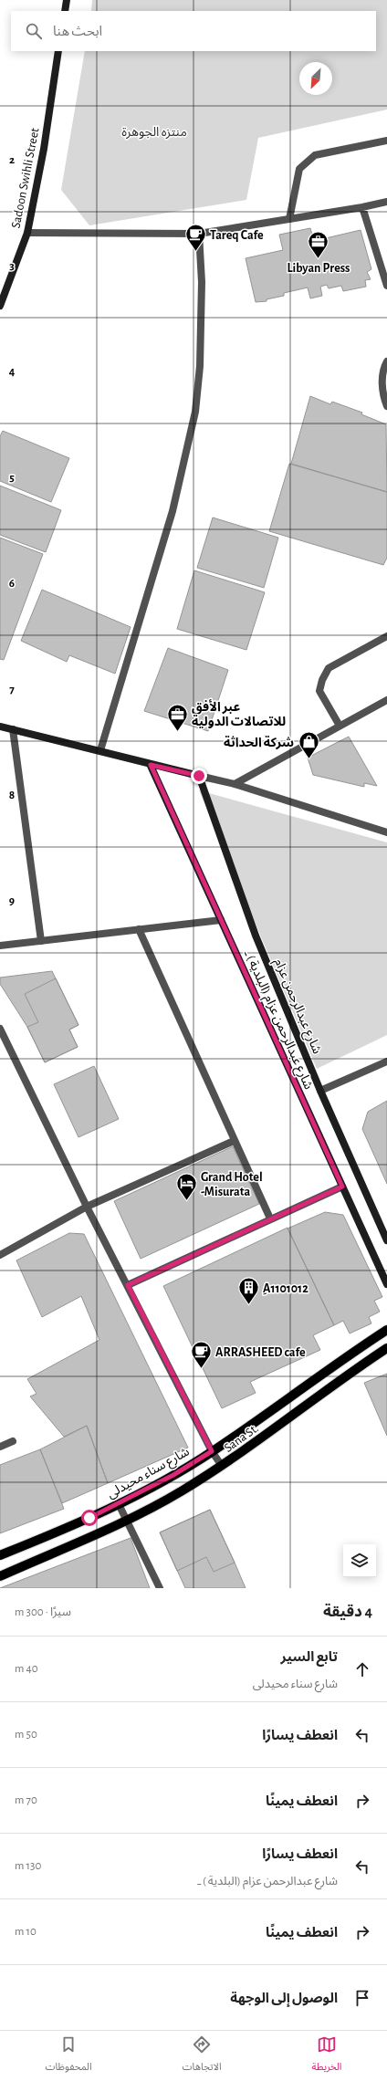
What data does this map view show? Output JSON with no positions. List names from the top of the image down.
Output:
{
  "streets": {
    "main road": [
      "Sadoon Swihli Street",
      "شارع عبدالرحمن عزام",
      "شارع عبدالرحمن عزام (البلدية ) ـ",
      "Sana St.",
      "شارع سناء محيدلى"
    ]
  },
  "parks": ["منتزه الجوهرة"],
  "places": {
    "cafe": ["Tareq Cafe", "ARRASHEED cafe"],
    "office": ["Libyan Press", "عبر الأفق للاتصالات الدولية"],
    "shop": ["شركة الحداثة"],
    "hotel": ["Grand Hotel -Misurata"],
    "building": ["ِA1101012"]
  },
  "north": "bottom left",
  "page": {
    "search": "ابحث هنا",
    "heading": ["4 دقيقة", "سيرًا · 300 m"],
    "list": [
      ["تابع السير", "شارع سناء محيدلى", "40 m"],
      ["انعطف يسارًا", "50 m"],
      ["انعطف يمينًا", "70 m"],
      ["انعطف يسارًا", "شارع عبدالرحمن عزام (البلدية ) ـ", "130 m"],
      ["انعطف يمينًا", "10 m"],
      "الوصول إلى الوجهة"
    ],
    "nav": ["الخريطة", "الاتجاهات", "المحفوظات"]
  },
  "grid": {
    "rows": [
      "2",
      "3",
      "4",
      "5",
      "6",
      "7",
      "8",
      "9"
    ]
  }
}
